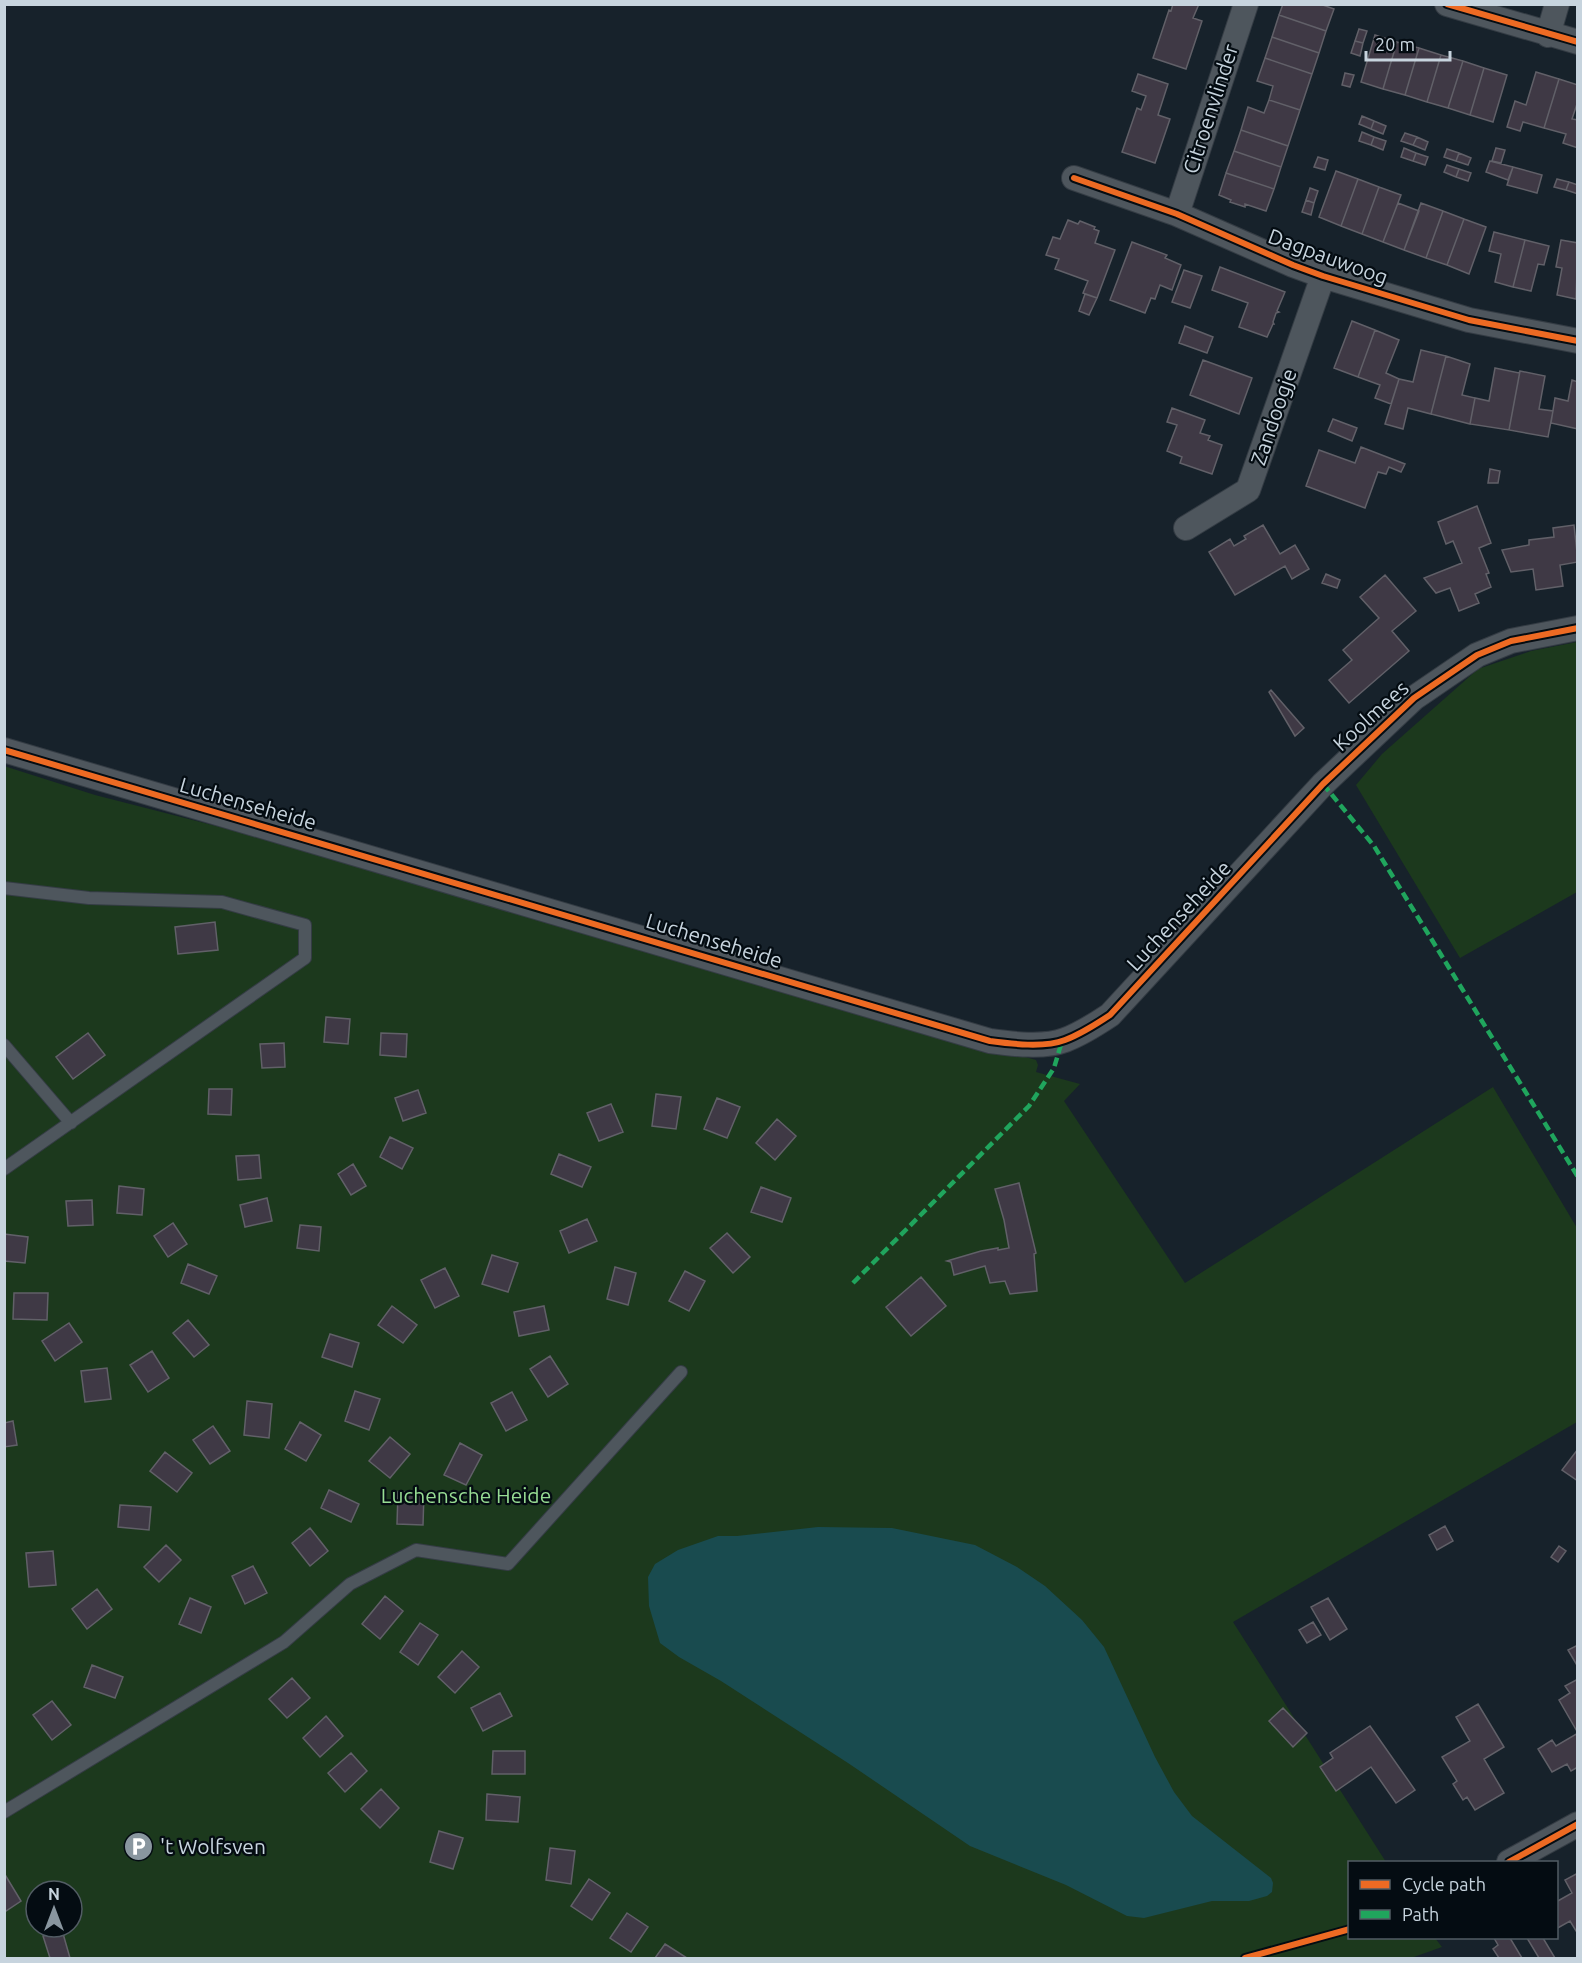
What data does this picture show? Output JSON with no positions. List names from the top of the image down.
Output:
{
  "streets": {
    "street": [
      "Citroenvlinder",
      "Dagpauwoog",
      "Zandoogje",
      "Koolmees",
      "Luchenseheide"
    ]
  },
  "crossings": [
    ["Citroenvlinder", "Dagpauwoog"],
    ["Dagpauwoog", "Zandoogje"],
    ["Koolmees", "Luchenseheide"]
  ],
  "parks": ["Luchensche Heide"],
  "places": {
    "parking": ["'t Wolfsven"]
  },
  "legend": ["Cycle path", "Path"],
  "scale_bar": "20 m",
  "north": "top"
}
